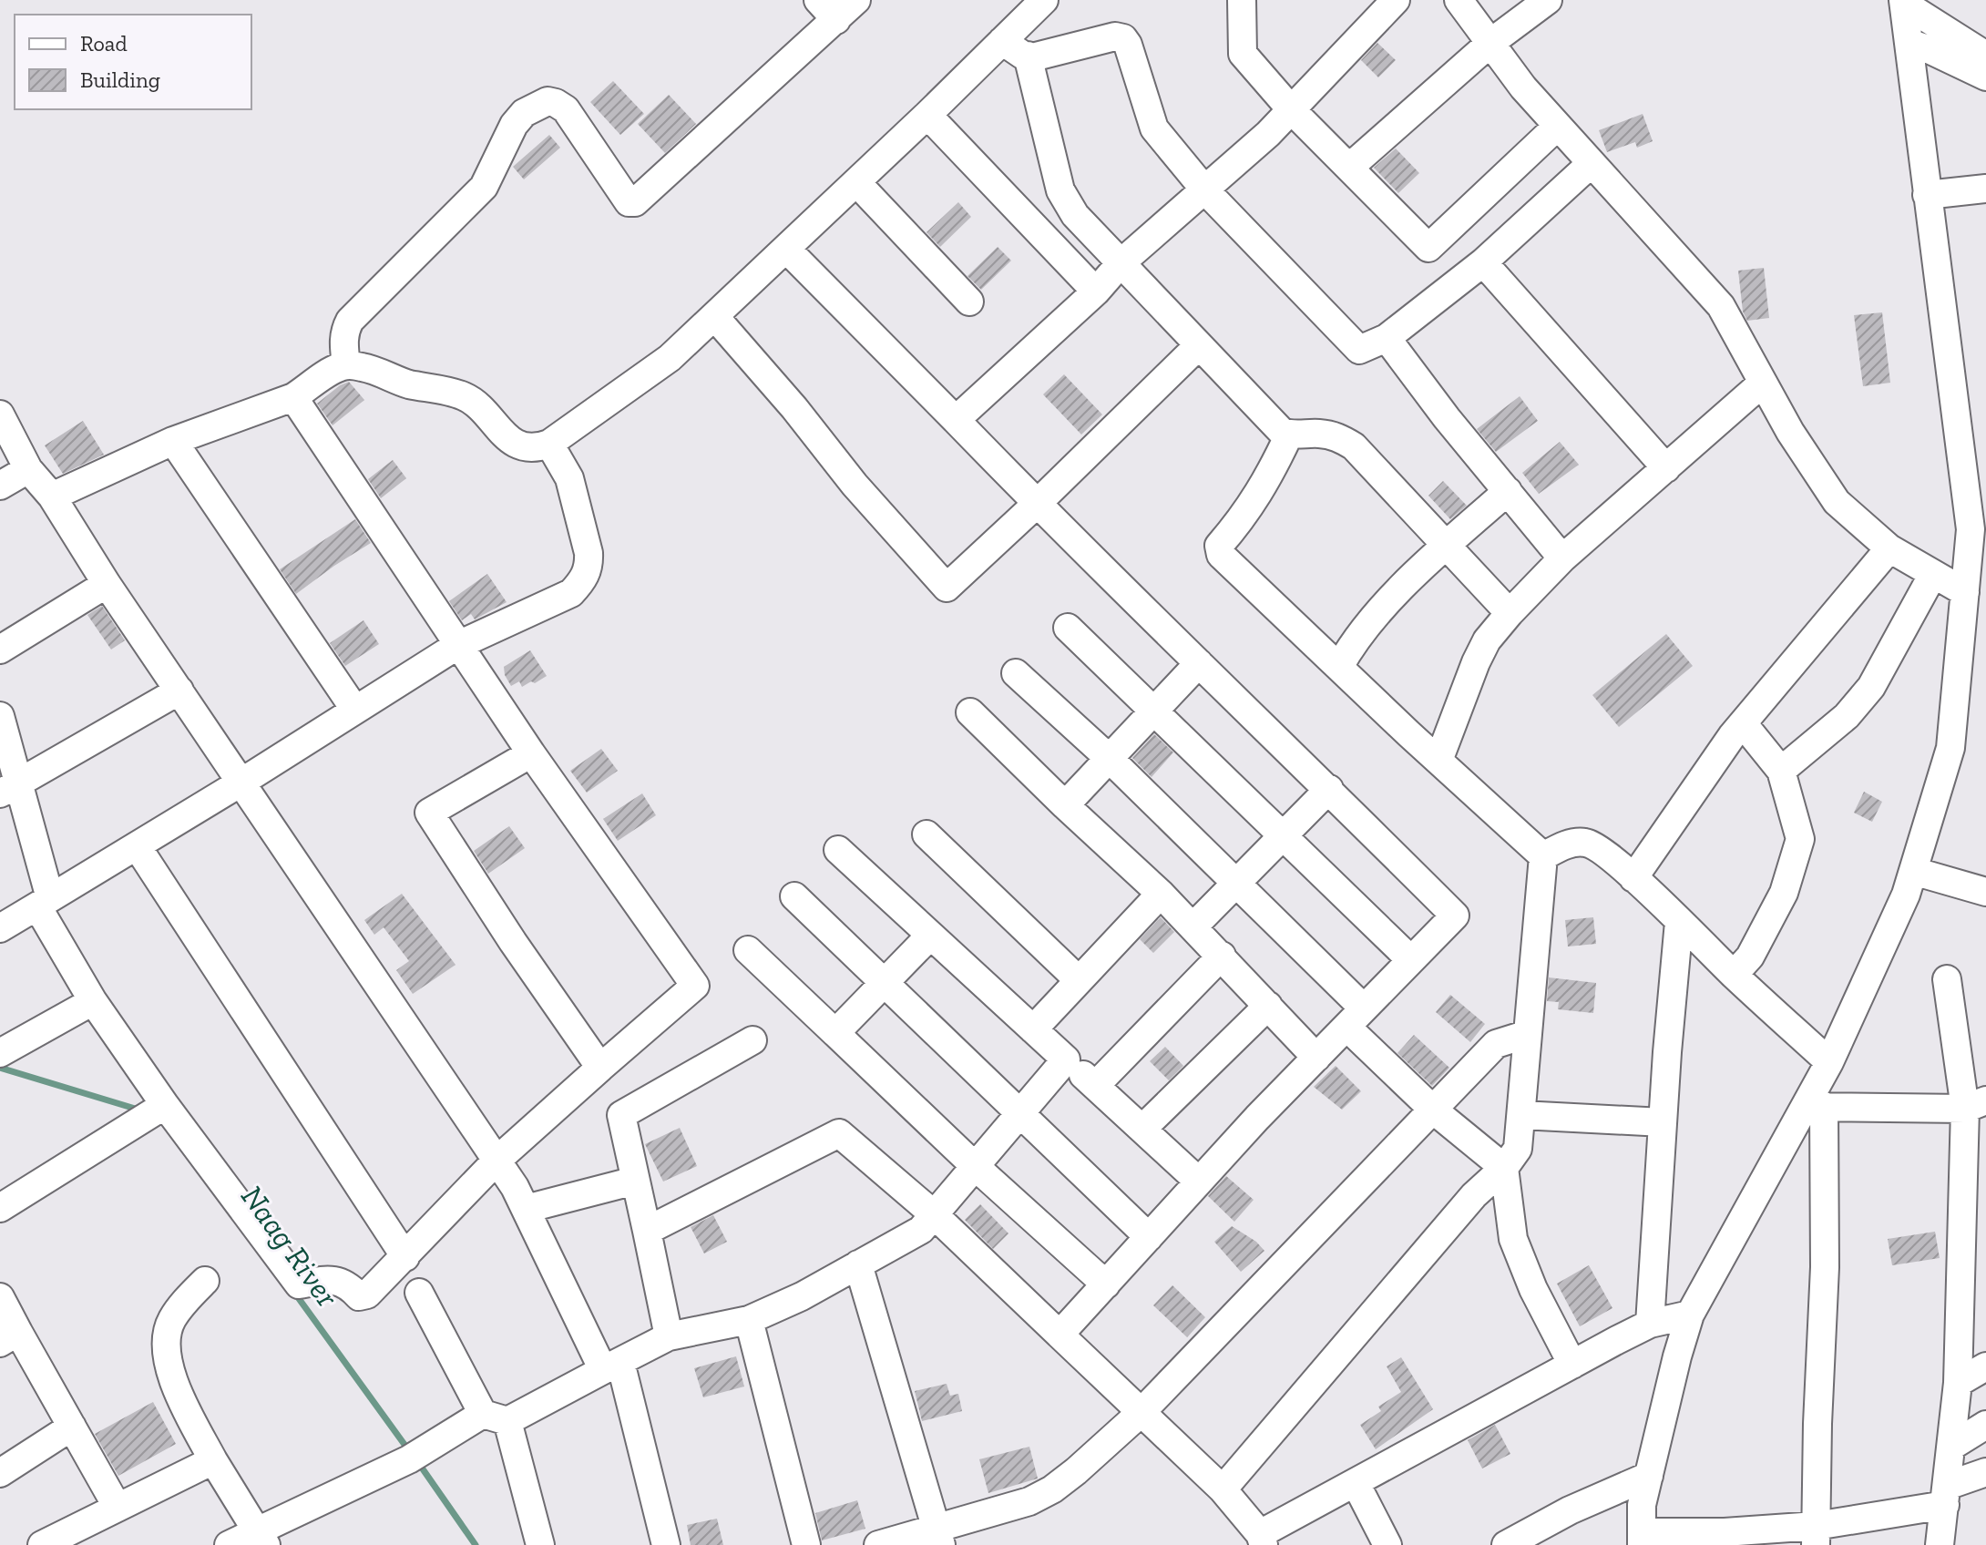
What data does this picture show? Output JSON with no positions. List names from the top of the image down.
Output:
{
  "water": ["Naag River"],
  "legend": ["Road", "Building"]
}
